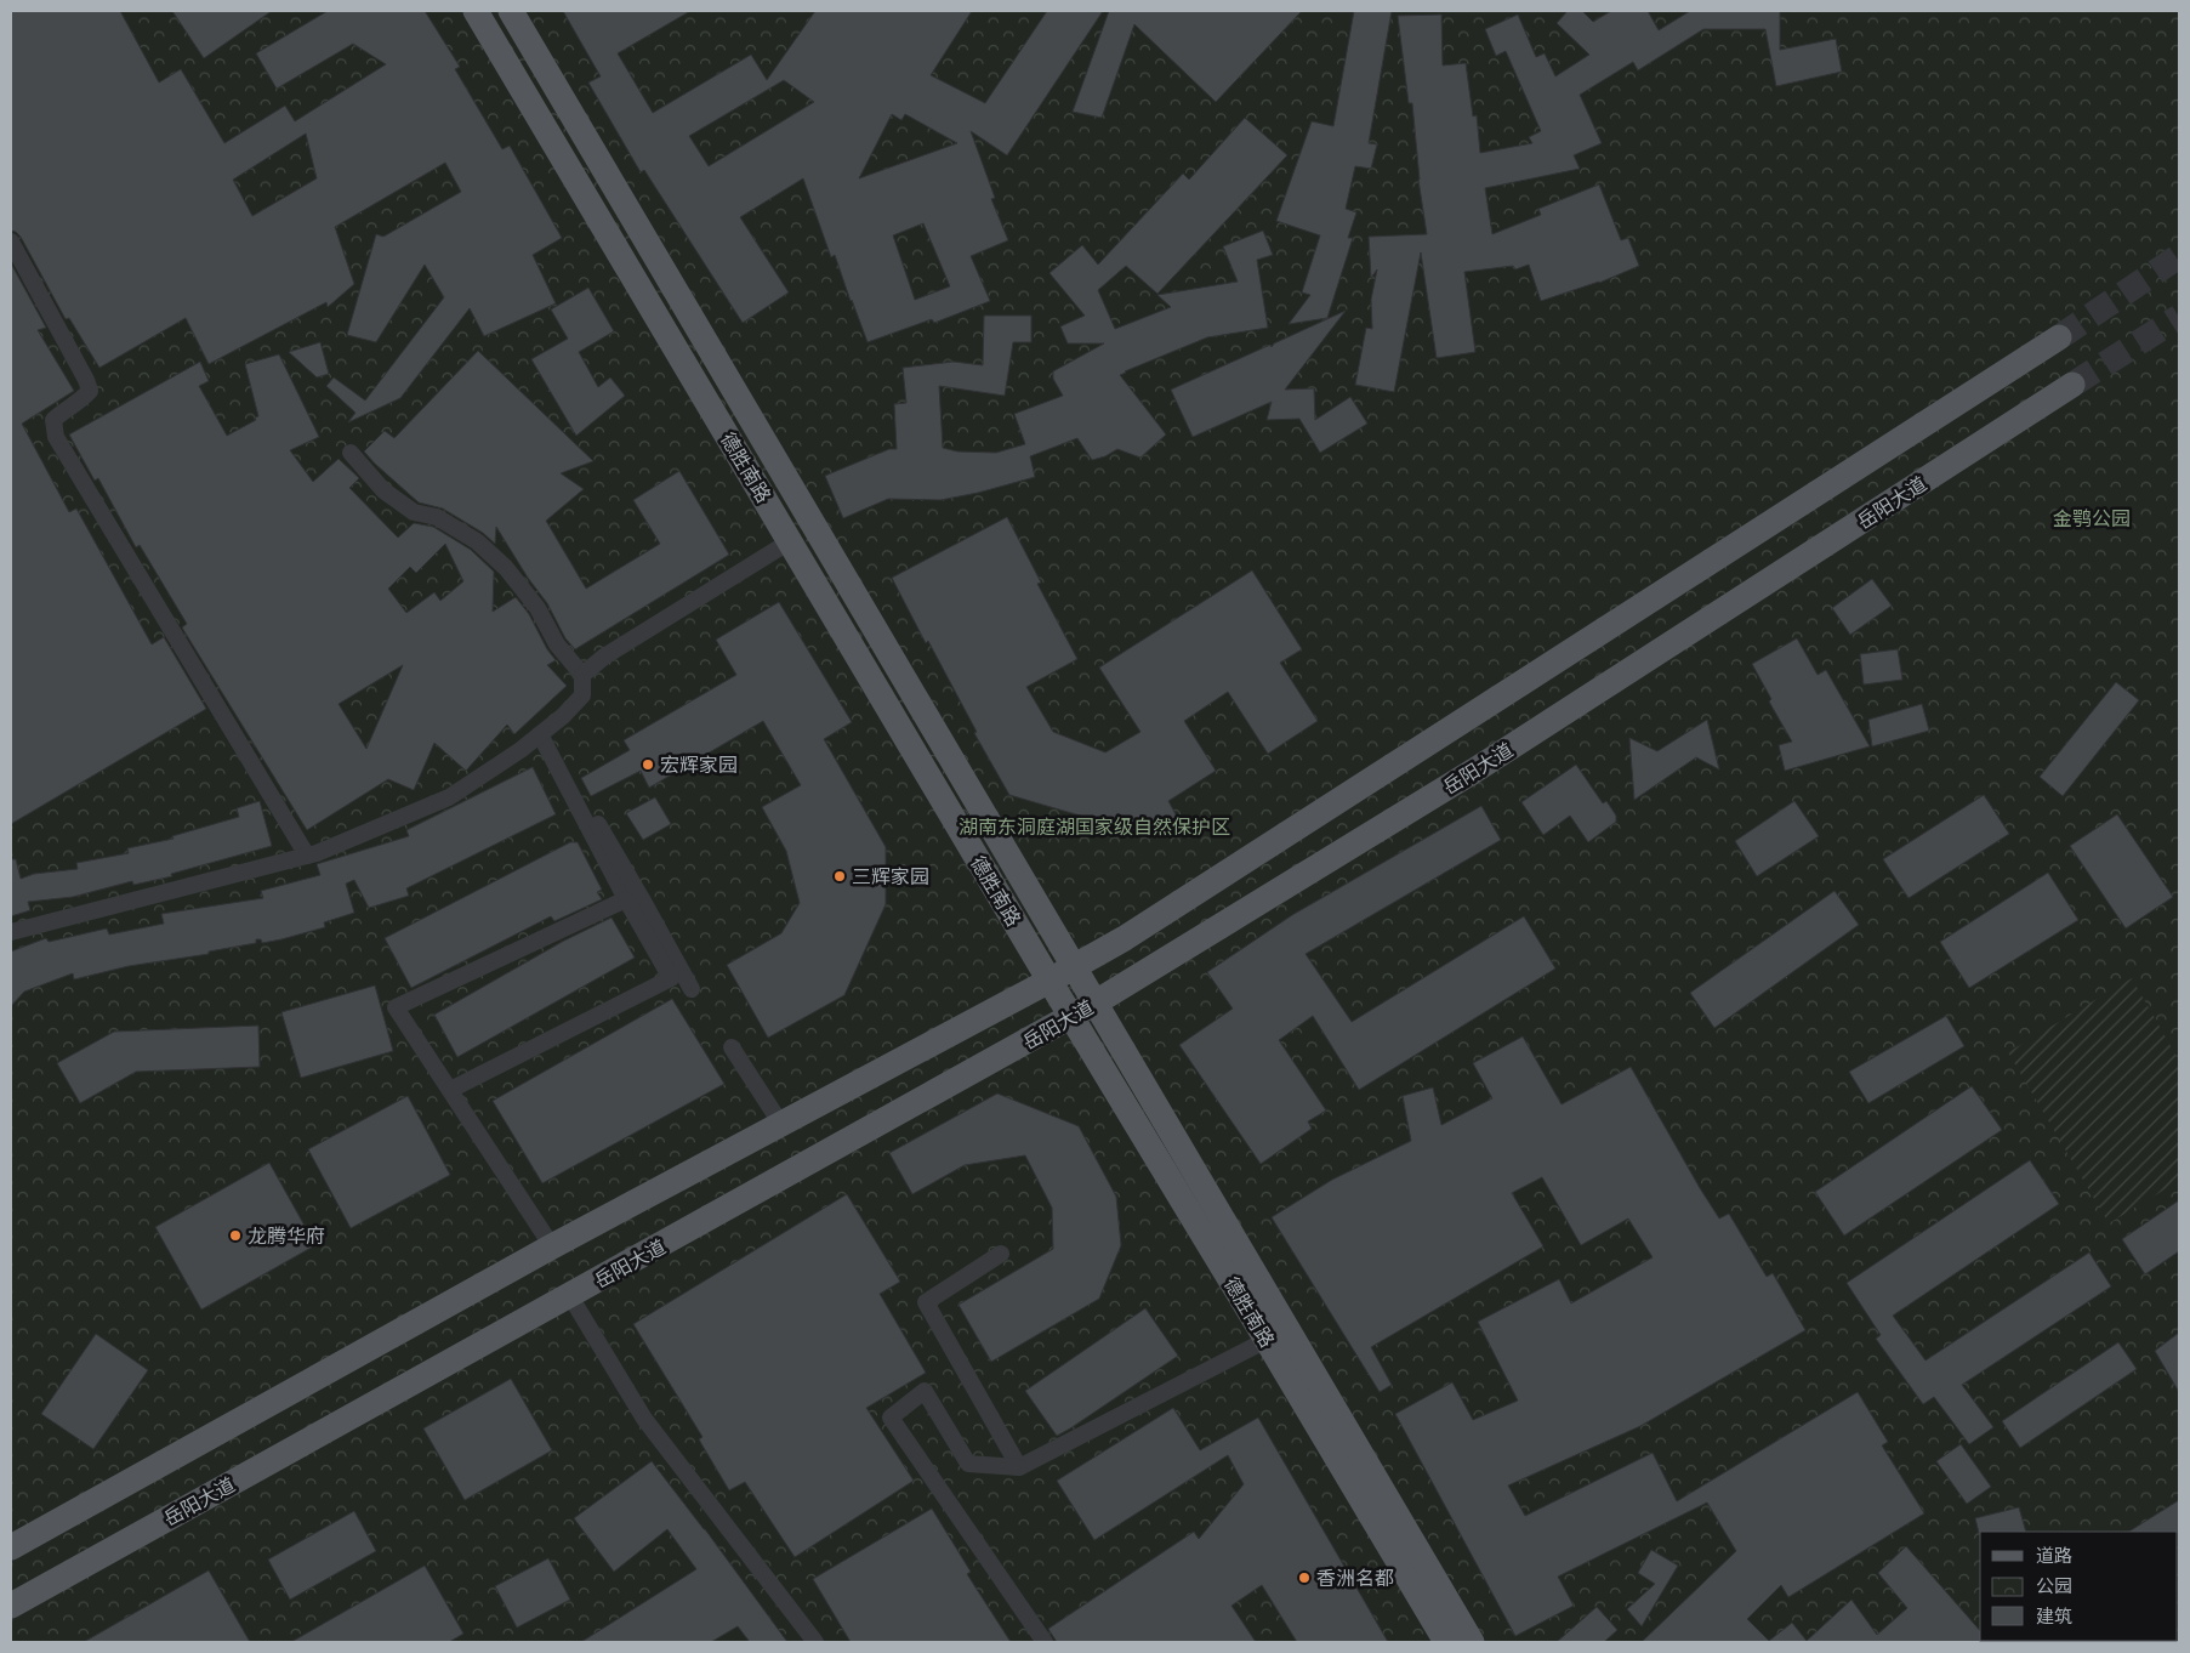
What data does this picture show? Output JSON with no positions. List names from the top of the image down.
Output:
{
  "streets": {
    "main road": ["德胜南路", "岳阳大道"]
  },
  "crossings": [
    ["德胜南路", "岳阳大道"]
  ],
  "parks": ["金鹗公园", "湖南东洞庭湖国家级自然保护区"],
  "places": [
    "宏辉家园",
    "三辉家园",
    "龙腾华府",
    "香洲名都"
  ],
  "legend": ["道路", "公园", "建筑"]
}
